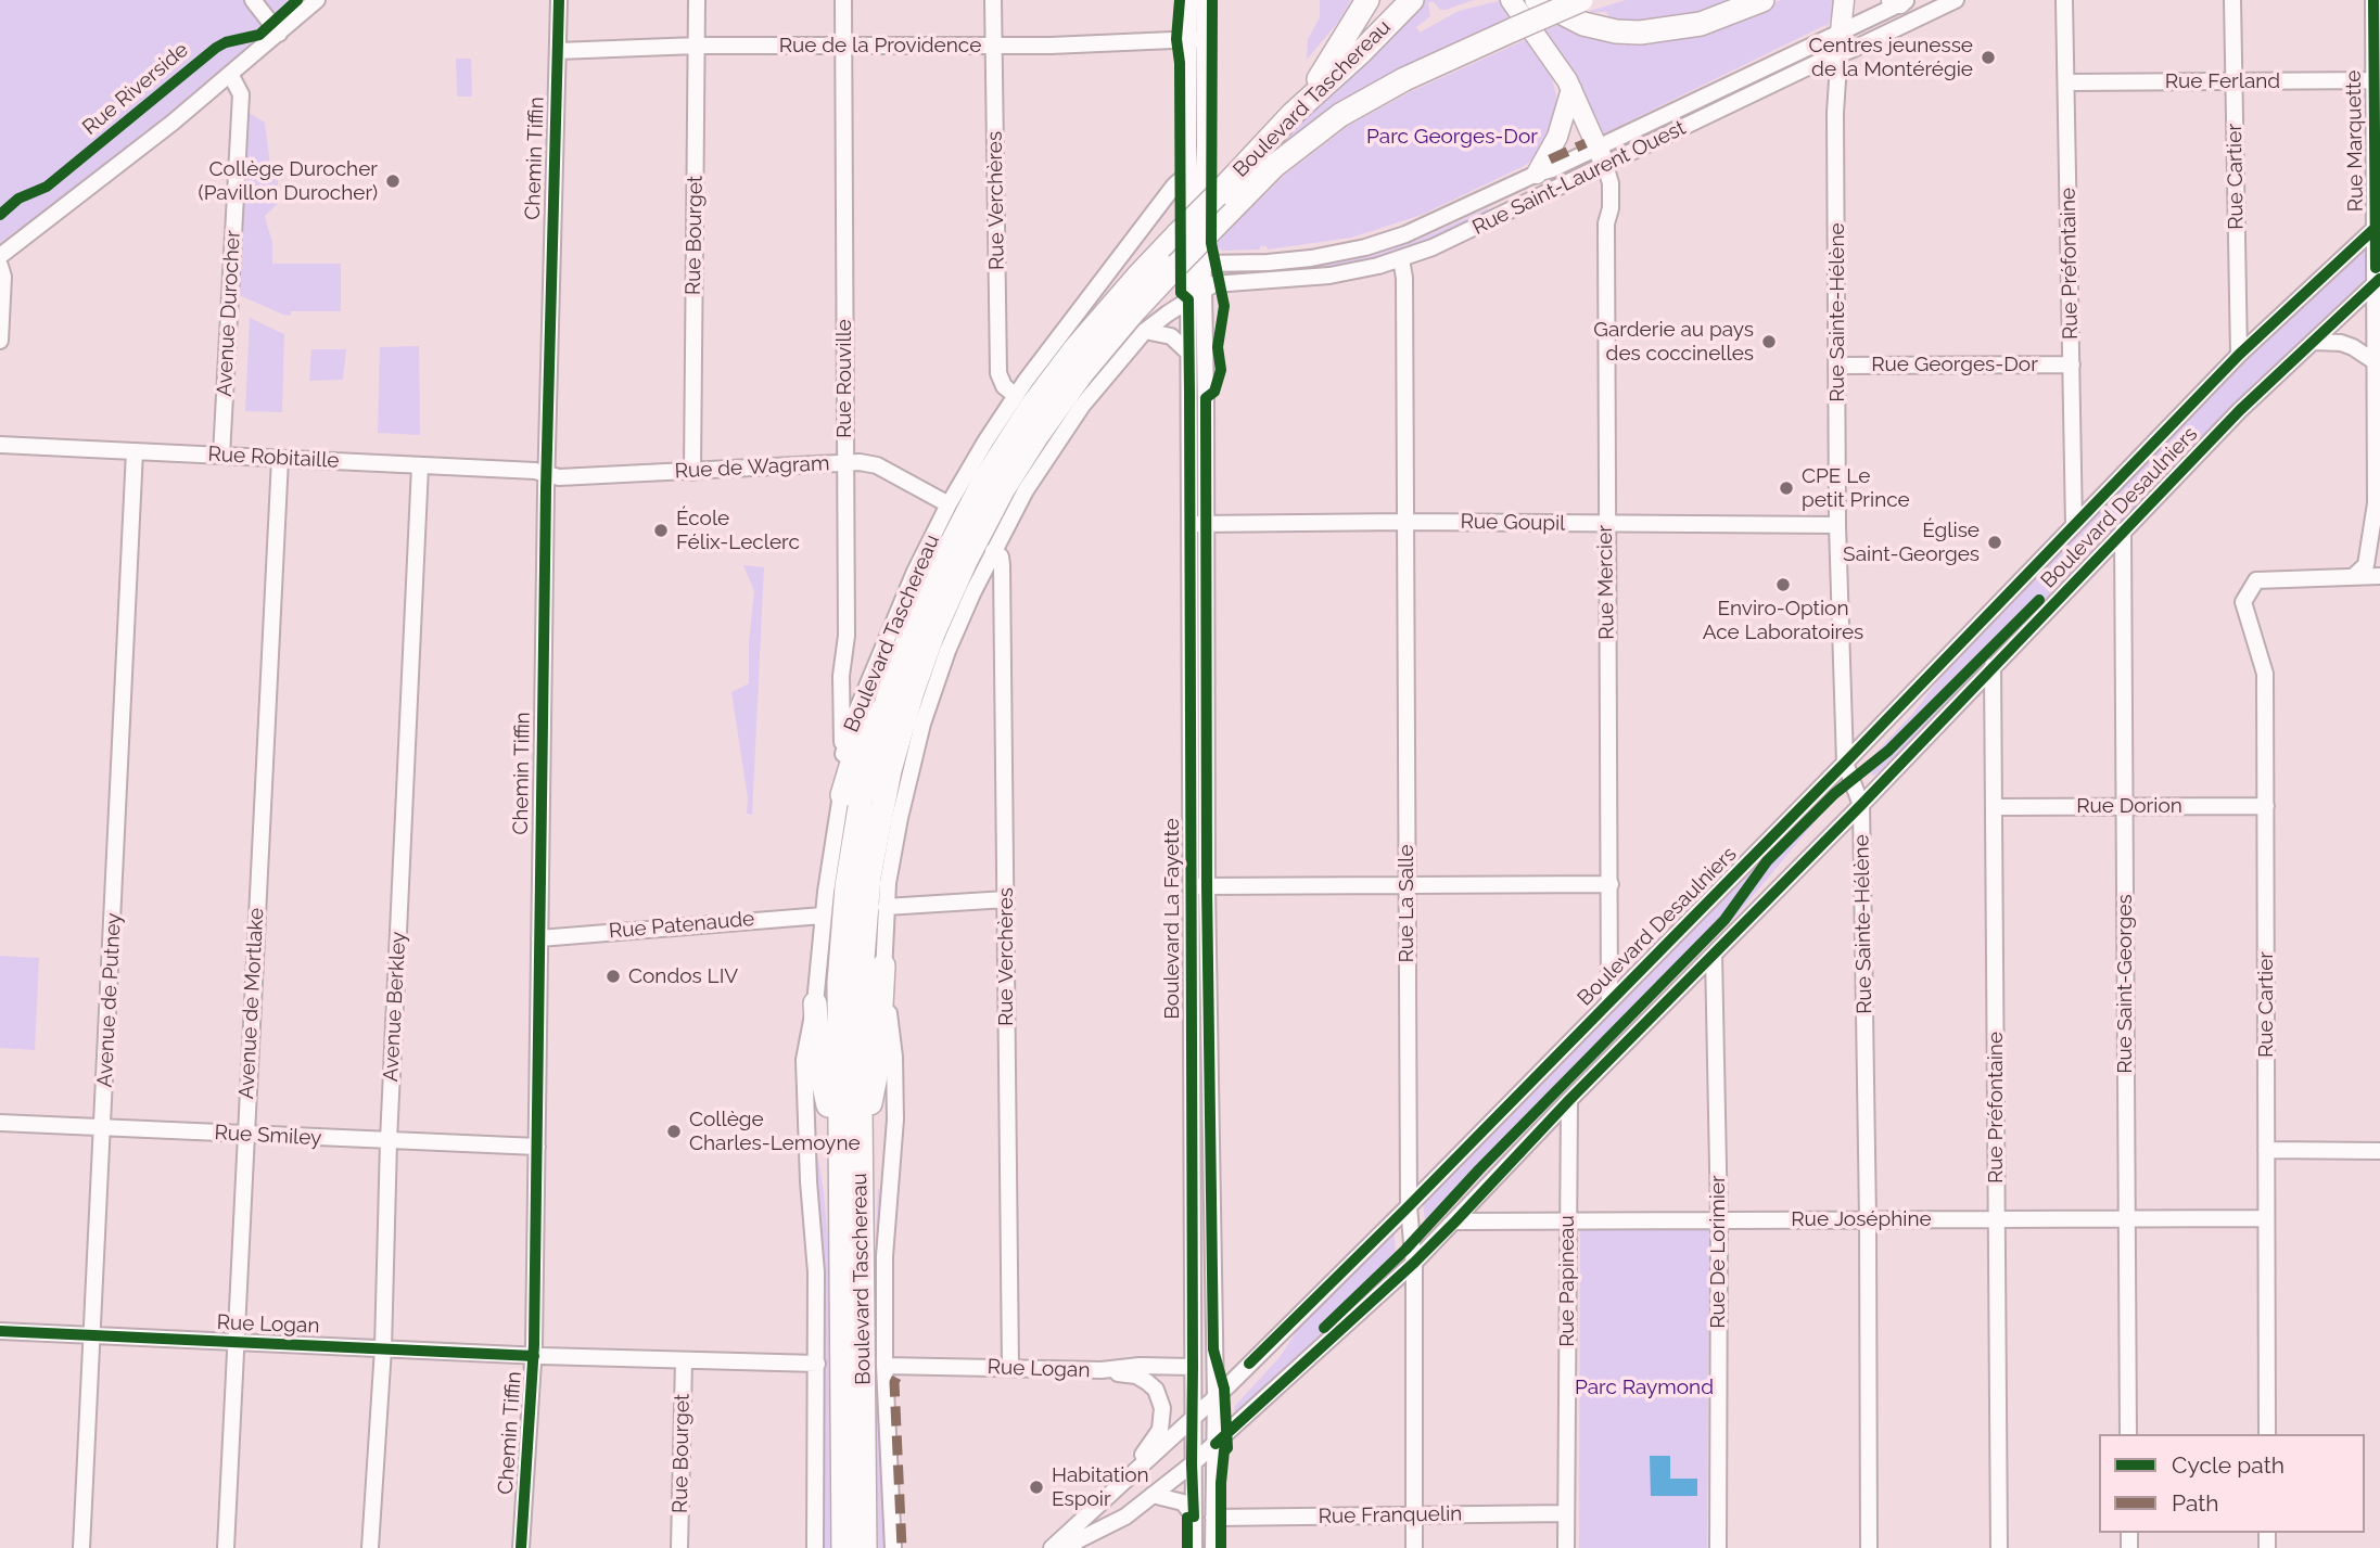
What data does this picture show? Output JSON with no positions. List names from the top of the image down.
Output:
{
  "streets": {
    "highway": ["Boulevard Taschereau"],
    "street": [
      "Rue de la Providence",
      "Rue Ferland",
      "Rue Marquette",
      "Chemin Tiffin",
      "Rue Cartier",
      "Rue Saint-Laurent Ouest",
      "Rue Verchères",
      "Rue Bourget",
      "Rue Préfontaine",
      "Rue Sainte-Hélène",
      "Avenue Durocher",
      "Rue Georges-Dor",
      "Rue Rouville",
      "Rue Robitaille",
      "Rue de Wagram",
      "Boulevard Desaulniers",
      "Rue Goupil",
      "Rue Mercier",
      "Rue Dorion",
      "Rue La Salle",
      "Boulevard La Fayette",
      "Rue Patenaude",
      "Rue Saint-Georges",
      "Avenue de Putney",
      "Avenue de Mortlake",
      "Avenue Berkley",
      "Rue Smiley",
      "Rue Joséphine",
      "Rue De Lorimier",
      "Rue Papineau",
      "Rue Logan",
      "Rue Franquelin"
    ],
    "cycle path": ["Rue Riverside"]
  },
  "crossings": [
    ["Rue de la Providence", "Chemin Tiffin"],
    ["Rue de la Providence", "Rue Verchères"],
    ["Rue de la Providence", "Rue Bourget"],
    ["Rue de la Providence", "Rue Rouville"],
    ["Rue de la Providence", "Boulevard La Fayette"],
    ["Rue Ferland", "Rue Marquette"],
    ["Rue Ferland", "Rue Cartier"],
    ["Rue Ferland", "Rue Préfontaine"],
    ["Boulevard Taschereau", "Rue Saint-Laurent Ouest"],
    ["Boulevard Taschereau", "Rue Verchères"],
    ["Boulevard Taschereau", "Rue Rouville"],
    ["Boulevard Taschereau", "Rue de Wagram"],
    ["Boulevard Taschereau", "Boulevard La Fayette"],
    ["Boulevard Taschereau", "Rue Patenaude"],
    ["Boulevard Taschereau", "Rue Logan"],
    ["Rue Marquette", "Rue Cartier"],
    ["Rue Marquette", "Boulevard Desaulniers"],
    ["Chemin Tiffin", "Rue Robitaille"],
    ["Chemin Tiffin", "Rue de Wagram"],
    ["Chemin Tiffin", "Rue Patenaude"],
    ["Chemin Tiffin", "Rue Smiley"],
    ["Chemin Tiffin", "Rue Logan"],
    ["Rue Cartier", "Boulevard Desaulniers"],
    ["Rue Cartier", "Rue Dorion"],
    ["Rue Cartier", "Rue Joséphine"],
    ["Rue Saint-Laurent Ouest", "Rue Sainte-Hélène"],
    ["Rue Saint-Laurent Ouest", "Rue Mercier"],
    ["Rue Saint-Laurent Ouest", "Rue La Salle"],
    ["Rue Saint-Laurent Ouest", "Boulevard La Fayette"],
    ["Rue Verchères", "Rue Logan"],
    ["Rue Bourget", "Rue de Wagram"],
    ["Rue Bourget", "Rue Logan"],
    ["Rue Préfontaine", "Rue Georges-Dor"],
    ["Rue Préfontaine", "Boulevard Desaulniers"],
    ["Rue Préfontaine", "Rue Dorion"],
    ["Rue Préfontaine", "Rue Joséphine"],
    ["Rue Sainte-Hélène", "Rue Georges-Dor"],
    ["Rue Sainte-Hélène", "Boulevard Desaulniers"],
    ["Rue Sainte-Hélène", "Rue Goupil"],
    ["Rue Sainte-Hélène", "Rue Joséphine"],
    ["Avenue Durocher", "Rue Robitaille"],
    ["Rue Rouville", "Rue de Wagram"],
    ["Rue Robitaille", "Rue de Wagram"],
    ["Rue Robitaille", "Avenue de Putney"],
    ["Rue Robitaille", "Avenue de Mortlake"],
    ["Rue Robitaille", "Avenue Berkley"],
    ["Boulevard Desaulniers", "Rue Mercier"],
    ["Boulevard Desaulniers", "Rue La Salle"],
    ["Boulevard Desaulniers", "Boulevard La Fayette"],
    ["Boulevard Desaulniers", "Rue Saint-Georges"],
    ["Boulevard Desaulniers", "Rue Joséphine"],
    ["Boulevard Desaulniers", "Rue De Lorimier"],
    ["Boulevard Desaulniers", "Rue Papineau"],
    ["Rue Goupil", "Rue Mercier"],
    ["Rue Goupil", "Rue La Salle"],
    ["Rue Goupil", "Boulevard La Fayette"],
    ["Rue Dorion", "Rue Saint-Georges"],
    ["Rue La Salle", "Rue Franquelin"],
    ["Boulevard La Fayette", "Rue Logan"],
    ["Boulevard La Fayette", "Rue Franquelin"],
    ["Rue Saint-Georges", "Rue Joséphine"],
    ["Avenue de Putney", "Rue Smiley"],
    ["Avenue de Putney", "Rue Logan"],
    ["Avenue de Mortlake", "Rue Smiley"],
    ["Avenue de Mortlake", "Rue Logan"],
    ["Avenue Berkley", "Rue Smiley"],
    ["Avenue Berkley", "Rue Logan"],
    ["Rue Joséphine", "Rue De Lorimier"],
    ["Rue Joséphine", "Rue Papineau"],
    ["Rue Papineau", "Rue Franquelin"]
  ],
  "parks": ["Parc Georges-Dor", "Parc Raymond"],
  "places": [
    "Centres jeunesse de la Montérégie",
    "Collège Durocher (Pavillon Durocher)",
    "Garderie au pays des coccinelles",
    "CPE Le petit Prince",
    "École Félix-Leclerc",
    "Église Saint-Georges",
    "Enviro-Option Ace Laboratoires",
    "Condos LIV",
    "Collège Charles-Lemoyne",
    "Habitation Espoir"
  ],
  "legend": ["Cycle path", "Path"]
}
